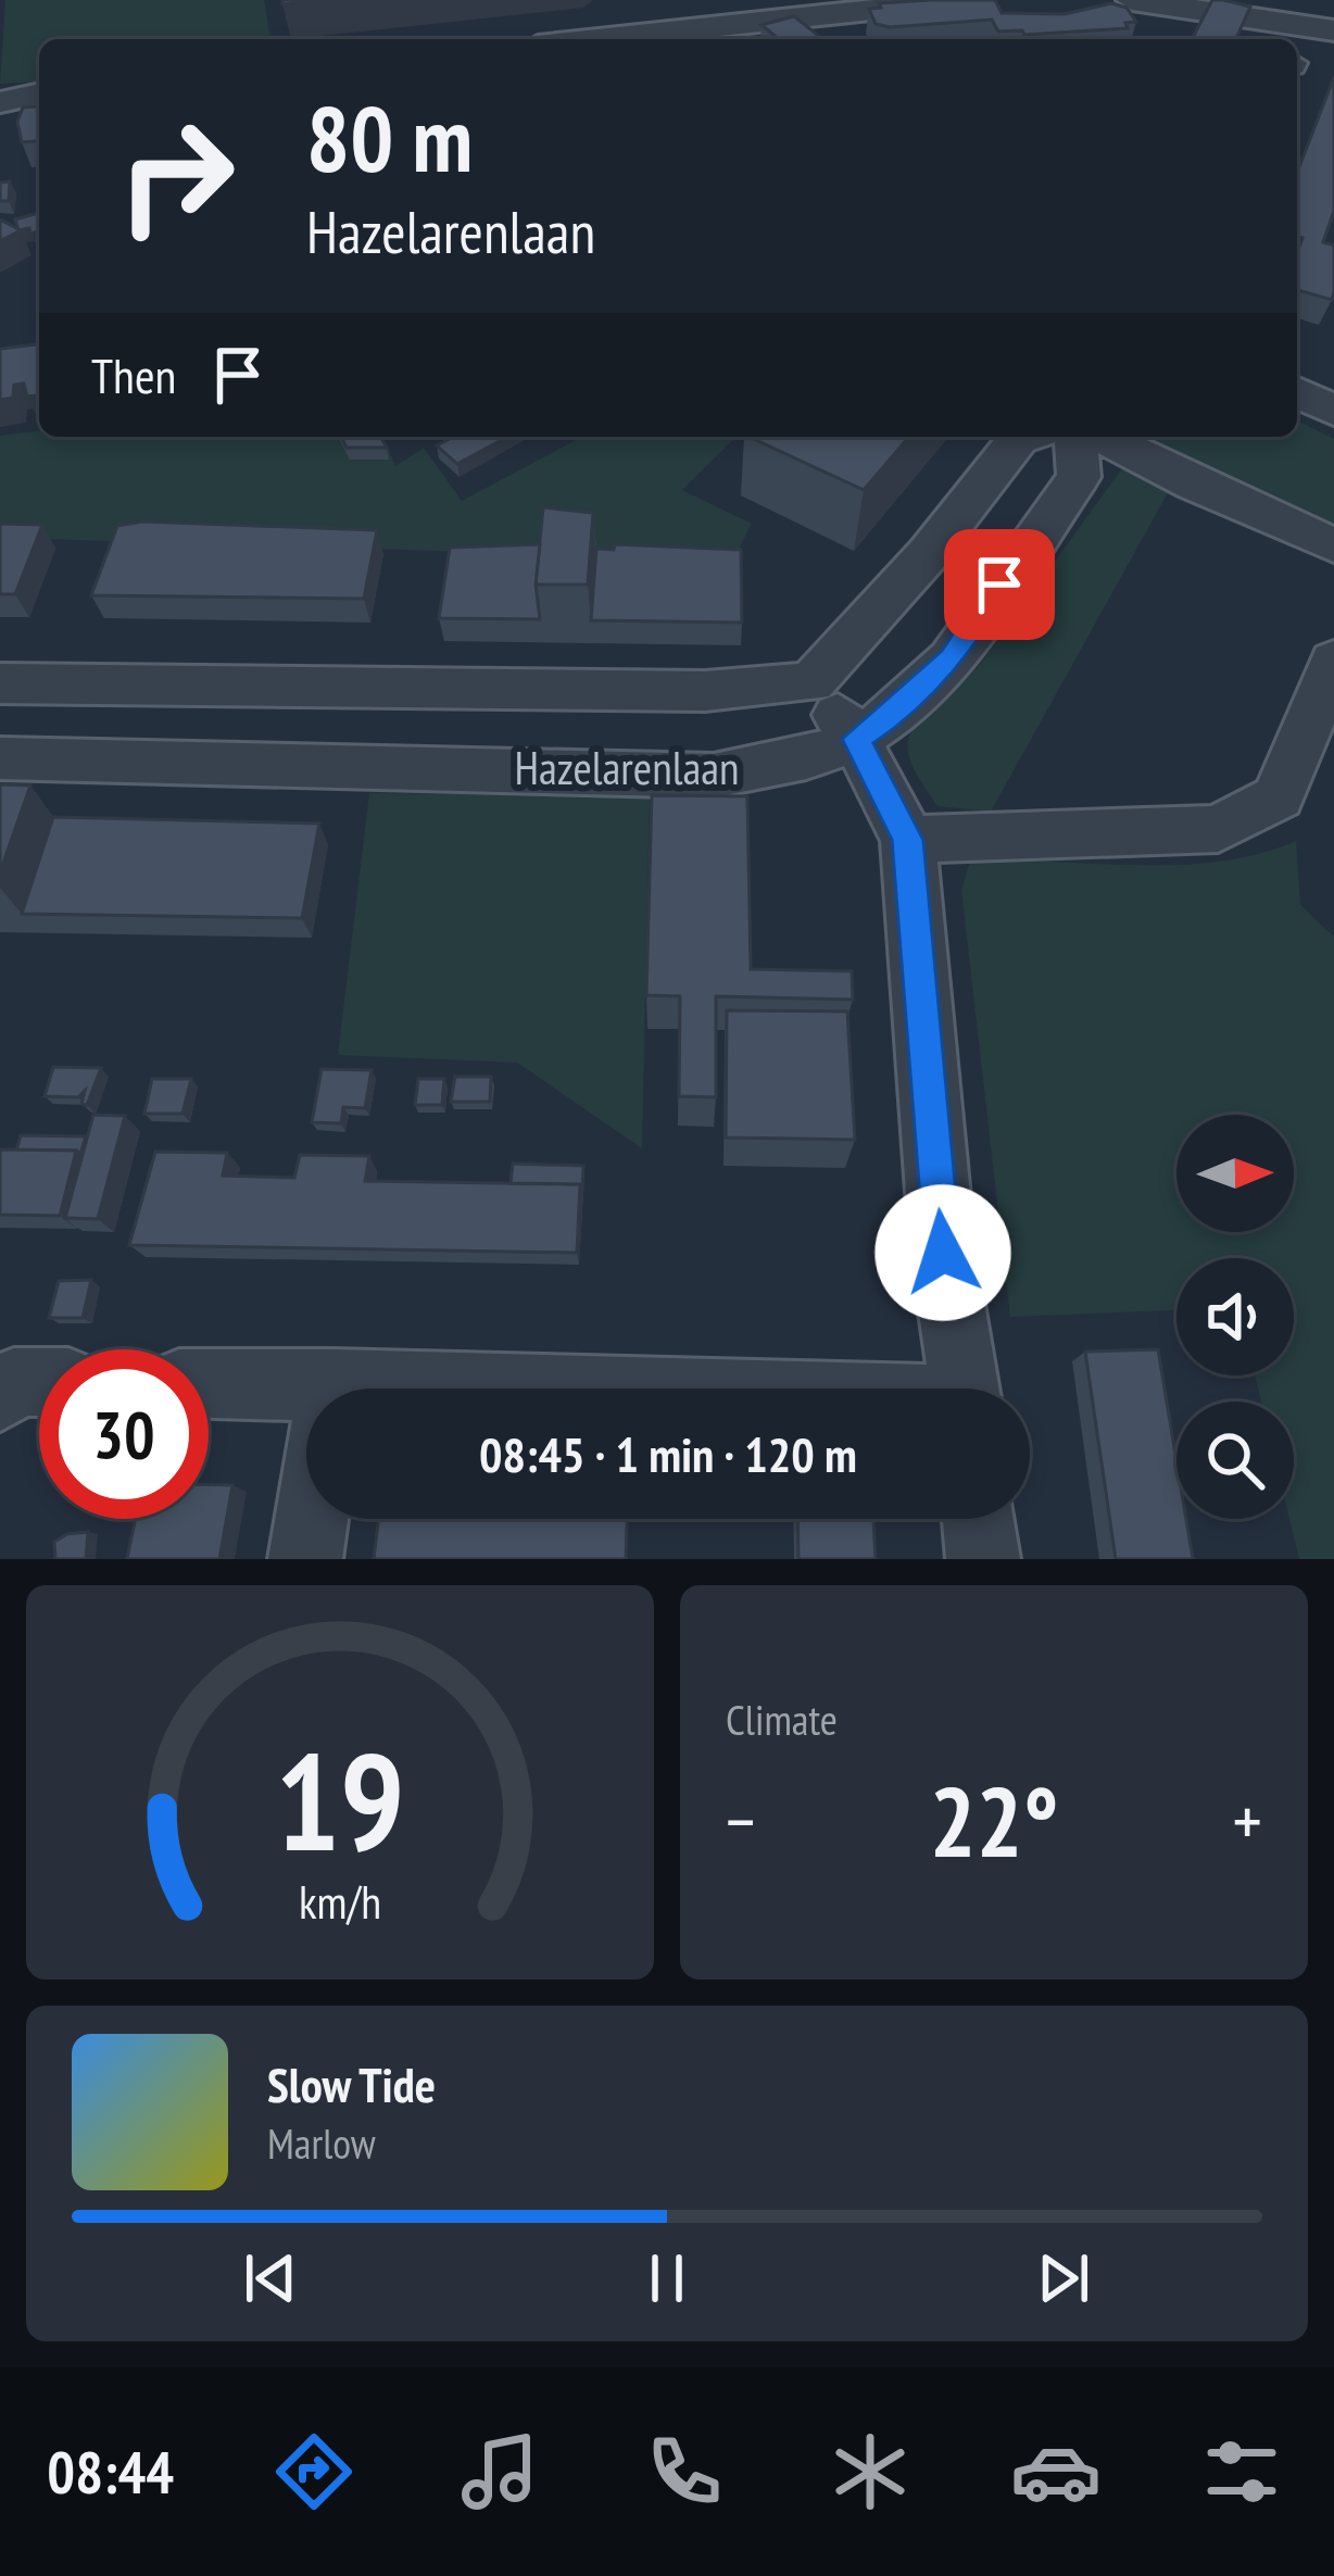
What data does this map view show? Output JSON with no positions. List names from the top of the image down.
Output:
{
  "streets": {
    "street": ["Hazelarenlaan"]
  },
  "north": "right",
  "page": {
    "turn": ["80 m", "Hazelarenlaan"],
    "then": "Then",
    "limit": "30",
    "trip": "08:45 · 1 min · 120 m",
    "tile": "Climate",
    "heat": ["−", "22°", "+"],
    "song": ["Slow Tide", "Marlow"],
    "tabs": "08:44",
    "gauge": ["19", "km/h"]
  }
}
